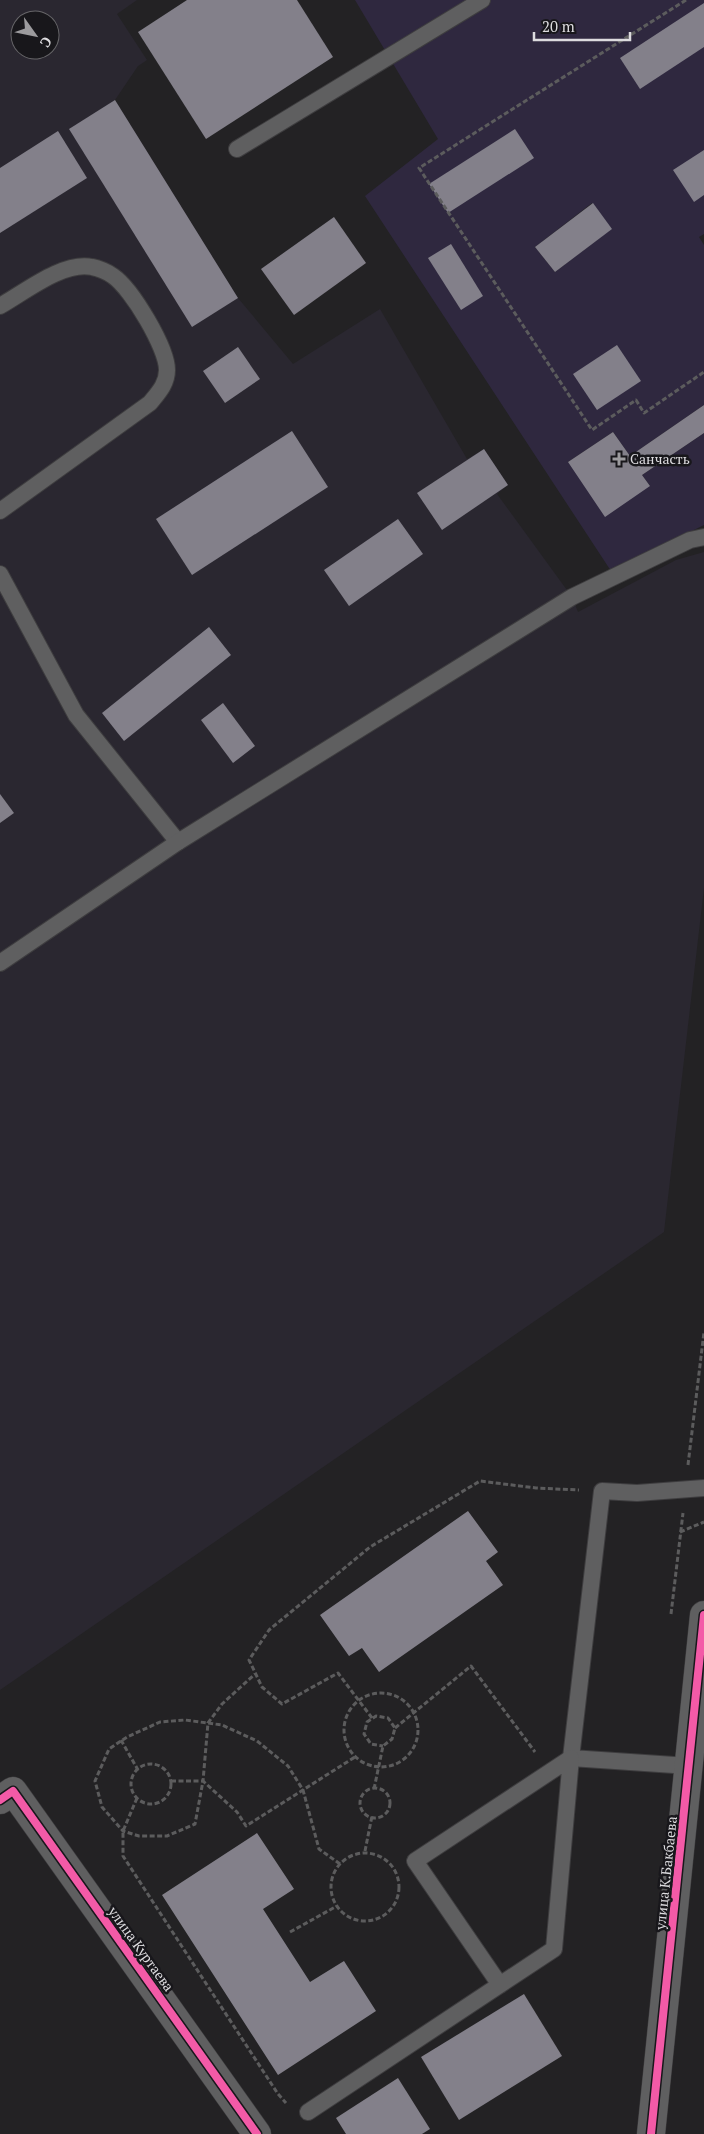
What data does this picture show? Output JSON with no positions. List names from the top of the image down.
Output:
{
  "streets": {
    "street": ["улица К.Бакбаева", "улица Куртаева"]
  },
  "places": {
    "health": ["Санчасть"]
  },
  "scale_bar": "20 m",
  "north": "bottom right"
}
